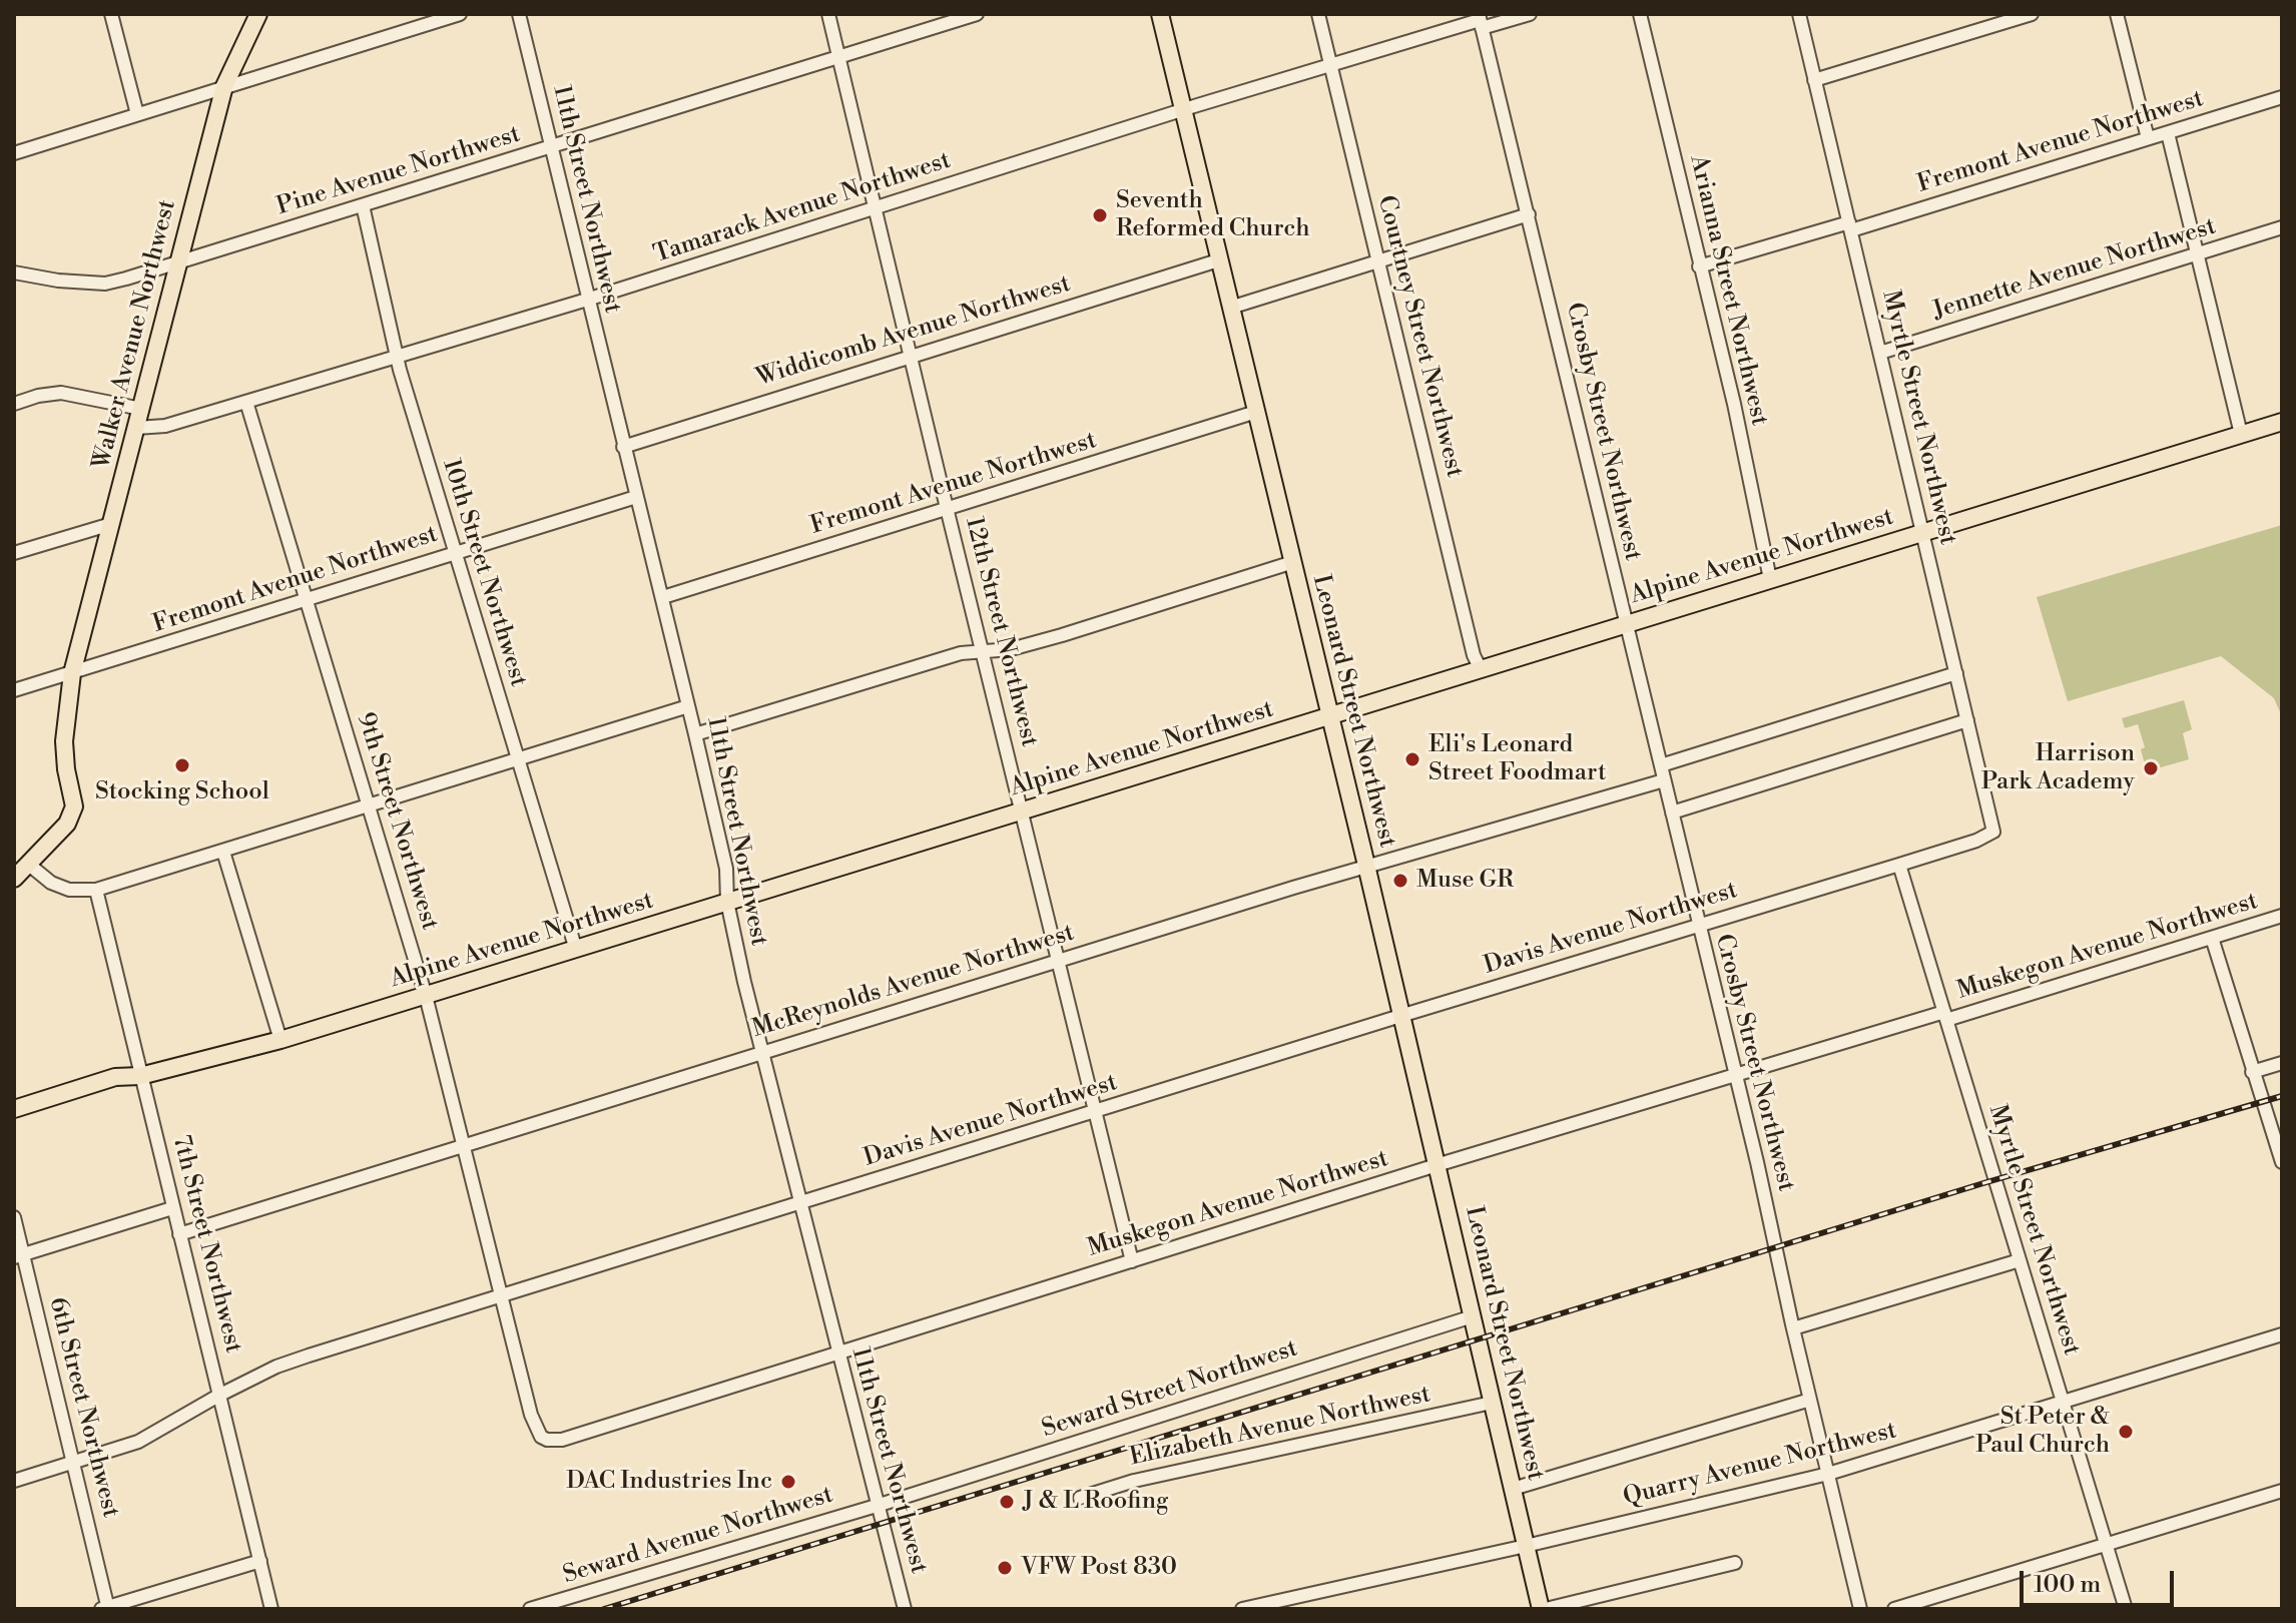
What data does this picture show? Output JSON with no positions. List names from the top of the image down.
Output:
{
  "streets": {
    "main road": ["Walker Avenue Northwest", "Alpine Avenue Northwest", "Leonard Street Northwest"],
    "street": [
      "Fremont Avenue Northwest",
      "Pine Avenue Northwest",
      "11th Street Northwest",
      "Tamarack Avenue Northwest",
      "Jennette Avenue Northwest",
      "Arianna Street Northwest",
      "Widdicomb Avenue Northwest",
      "Courtney Street Northwest",
      "Myrtle Street Northwest",
      "Crosby Street Northwest",
      "10th Street Northwest",
      "12th Street Northwest",
      "9th Street Northwest",
      "Davis Avenue Northwest",
      "Muskegon Avenue Northwest",
      "McReynolds Avenue Northwest",
      "7th Street Northwest",
      "Seward Street Northwest",
      "6th Street Northwest",
      "Elizabeth Avenue Northwest",
      "Quarry Avenue Northwest",
      "Seward Avenue Northwest"
    ]
  },
  "crossings": [
    ["Fremont Avenue Northwest", "11th Street Northwest"],
    ["Fremont Avenue Northwest", "Arianna Street Northwest"],
    ["Fremont Avenue Northwest", "Walker Avenue Northwest"],
    ["Fremont Avenue Northwest", "Myrtle Street Northwest"],
    ["Fremont Avenue Northwest", "10th Street Northwest"],
    ["Fremont Avenue Northwest", "12th Street Northwest"],
    ["Fremont Avenue Northwest", "Leonard Street Northwest"],
    ["Fremont Avenue Northwest", "9th Street Northwest"],
    ["Pine Avenue Northwest", "11th Street Northwest"],
    ["Pine Avenue Northwest", "Walker Avenue Northwest"],
    ["Pine Avenue Northwest", "10th Street Northwest"],
    ["Pine Avenue Northwest", "12th Street Northwest"],
    ["11th Street Northwest", "Tamarack Avenue Northwest"],
    ["11th Street Northwest", "Widdicomb Avenue Northwest"],
    ["11th Street Northwest", "Alpine Avenue Northwest"],
    ["11th Street Northwest", "Davis Avenue Northwest"],
    ["11th Street Northwest", "Muskegon Avenue Northwest"],
    ["11th Street Northwest", "McReynolds Avenue Northwest"],
    ["11th Street Northwest", "Seward Street Northwest"],
    ["11th Street Northwest", "Seward Avenue Northwest"],
    ["Tamarack Avenue Northwest", "Walker Avenue Northwest"],
    ["Tamarack Avenue Northwest", "Courtney Street Northwest"],
    ["Tamarack Avenue Northwest", "Crosby Street Northwest"],
    ["Tamarack Avenue Northwest", "10th Street Northwest"],
    ["Tamarack Avenue Northwest", "12th Street Northwest"],
    ["Tamarack Avenue Northwest", "Leonard Street Northwest"],
    ["Tamarack Avenue Northwest", "9th Street Northwest"],
    ["Jennette Avenue Northwest", "Myrtle Street Northwest"],
    ["Arianna Street Northwest", "Alpine Avenue Northwest"],
    ["Widdicomb Avenue Northwest", "12th Street Northwest"],
    ["Widdicomb Avenue Northwest", "Leonard Street Northwest"],
    ["Courtney Street Northwest", "Alpine Avenue Northwest"],
    ["Myrtle Street Northwest", "Alpine Avenue Northwest"],
    ["Myrtle Street Northwest", "Davis Avenue Northwest"],
    ["Myrtle Street Northwest", "Muskegon Avenue Northwest"],
    ["Myrtle Street Northwest", "Quarry Avenue Northwest"],
    ["Crosby Street Northwest", "Alpine Avenue Northwest"],
    ["Crosby Street Northwest", "Davis Avenue Northwest"],
    ["Crosby Street Northwest", "Muskegon Avenue Northwest"],
    ["Crosby Street Northwest", "McReynolds Avenue Northwest"],
    ["Crosby Street Northwest", "Quarry Avenue Northwest"],
    ["Alpine Avenue Northwest", "10th Street Northwest"],
    ["Alpine Avenue Northwest", "12th Street Northwest"],
    ["Alpine Avenue Northwest", "Leonard Street Northwest"],
    ["Alpine Avenue Northwest", "9th Street Northwest"],
    ["Alpine Avenue Northwest", "7th Street Northwest"],
    ["12th Street Northwest", "Davis Avenue Northwest"],
    ["12th Street Northwest", "Muskegon Avenue Northwest"],
    ["12th Street Northwest", "McReynolds Avenue Northwest"],
    ["Leonard Street Northwest", "Davis Avenue Northwest"],
    ["Leonard Street Northwest", "Muskegon Avenue Northwest"],
    ["Leonard Street Northwest", "McReynolds Avenue Northwest"],
    ["Leonard Street Northwest", "Seward Street Northwest"],
    ["Leonard Street Northwest", "Elizabeth Avenue Northwest"],
    ["Leonard Street Northwest", "Quarry Avenue Northwest"],
    ["9th Street Northwest", "Davis Avenue Northwest"],
    ["9th Street Northwest", "Muskegon Avenue Northwest"],
    ["9th Street Northwest", "McReynolds Avenue Northwest"],
    ["Davis Avenue Northwest", "7th Street Northwest"],
    ["Davis Avenue Northwest", "6th Street Northwest"],
    ["McReynolds Avenue Northwest", "7th Street Northwest"],
    ["Seward Street Northwest", "Seward Avenue Northwest"]
  ],
  "places": [
    "Seventh Reformed Church",
    "Eli's Leonard Street Foodmart",
    "Stocking School",
    "Harrison Park Academy",
    "Muse GR",
    "St Peter & Paul Church",
    "DAC Industries Inc",
    "J & L Roofing",
    "VFW Post 830"
  ],
  "scale_bar": "100 m"
}
